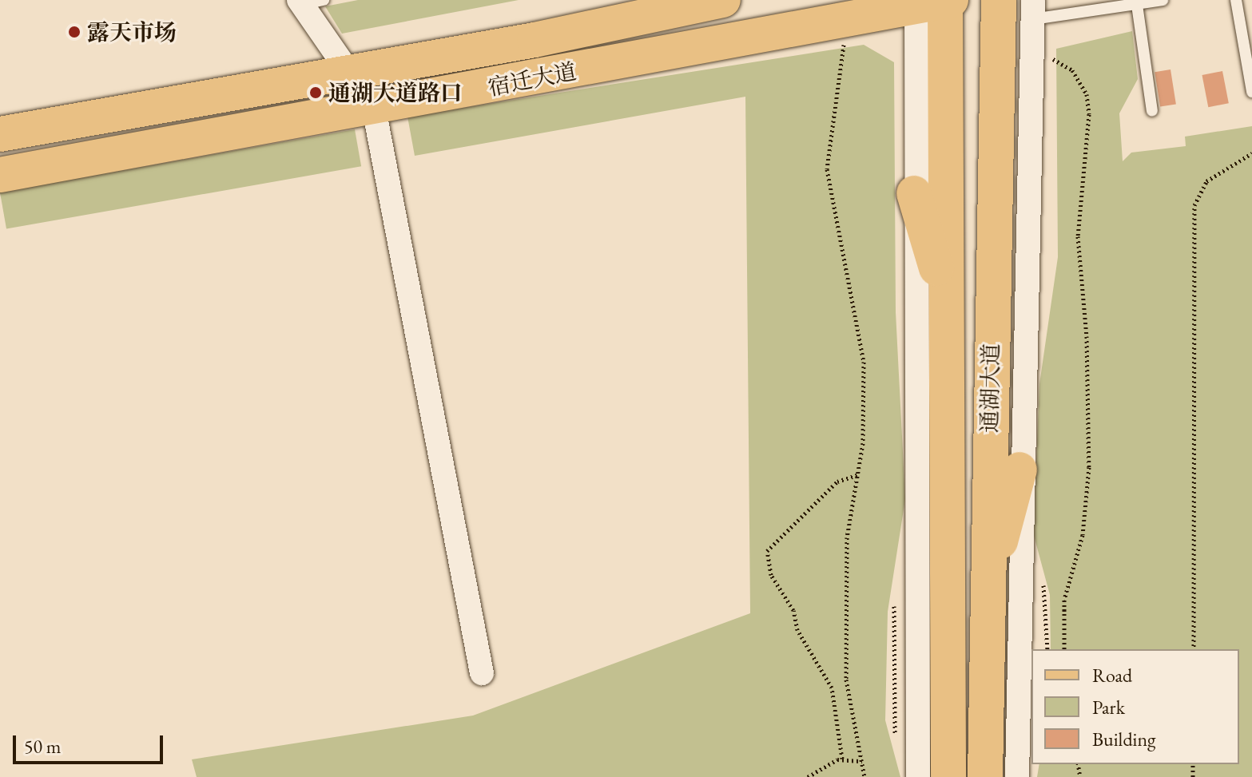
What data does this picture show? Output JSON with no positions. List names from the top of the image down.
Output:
{
  "streets": {
    "main road": ["宿迁大道", "通湖大道"]
  },
  "crossings": [
    ["宿迁大道", "通湖大道"]
  ],
  "places": ["露天市场", "通湖大道路口"],
  "legend": ["Road", "Park", "Building"],
  "scale_bar": "50 m"
}
